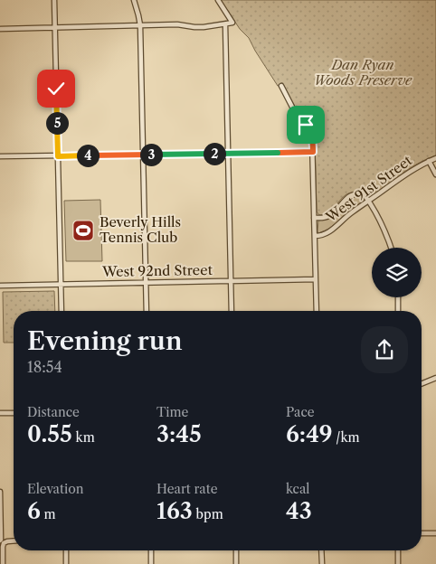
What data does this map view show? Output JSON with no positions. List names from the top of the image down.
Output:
{
  "streets": {
    "street": ["West 91st Street", "West 92nd Street"]
  },
  "parks": ["Dan Ryan Woods Preserve"],
  "places": {
    "sports": ["Beverly Hills Tennis Club"]
  },
  "page": {
    "pins": [
      "5",
      "2",
      "3",
      "4"
    ],
    "heading": ["Evening run", "18:54"],
    "stats": [
      ["Distance", "0.55 km"],
      ["Time", "3:45"],
      ["Pace", "6:49 /km"],
      ["Elevation", "6 m"],
      ["Heart rate", "163 bpm"],
      ["kcal", "43"]
    ]
  }
}
